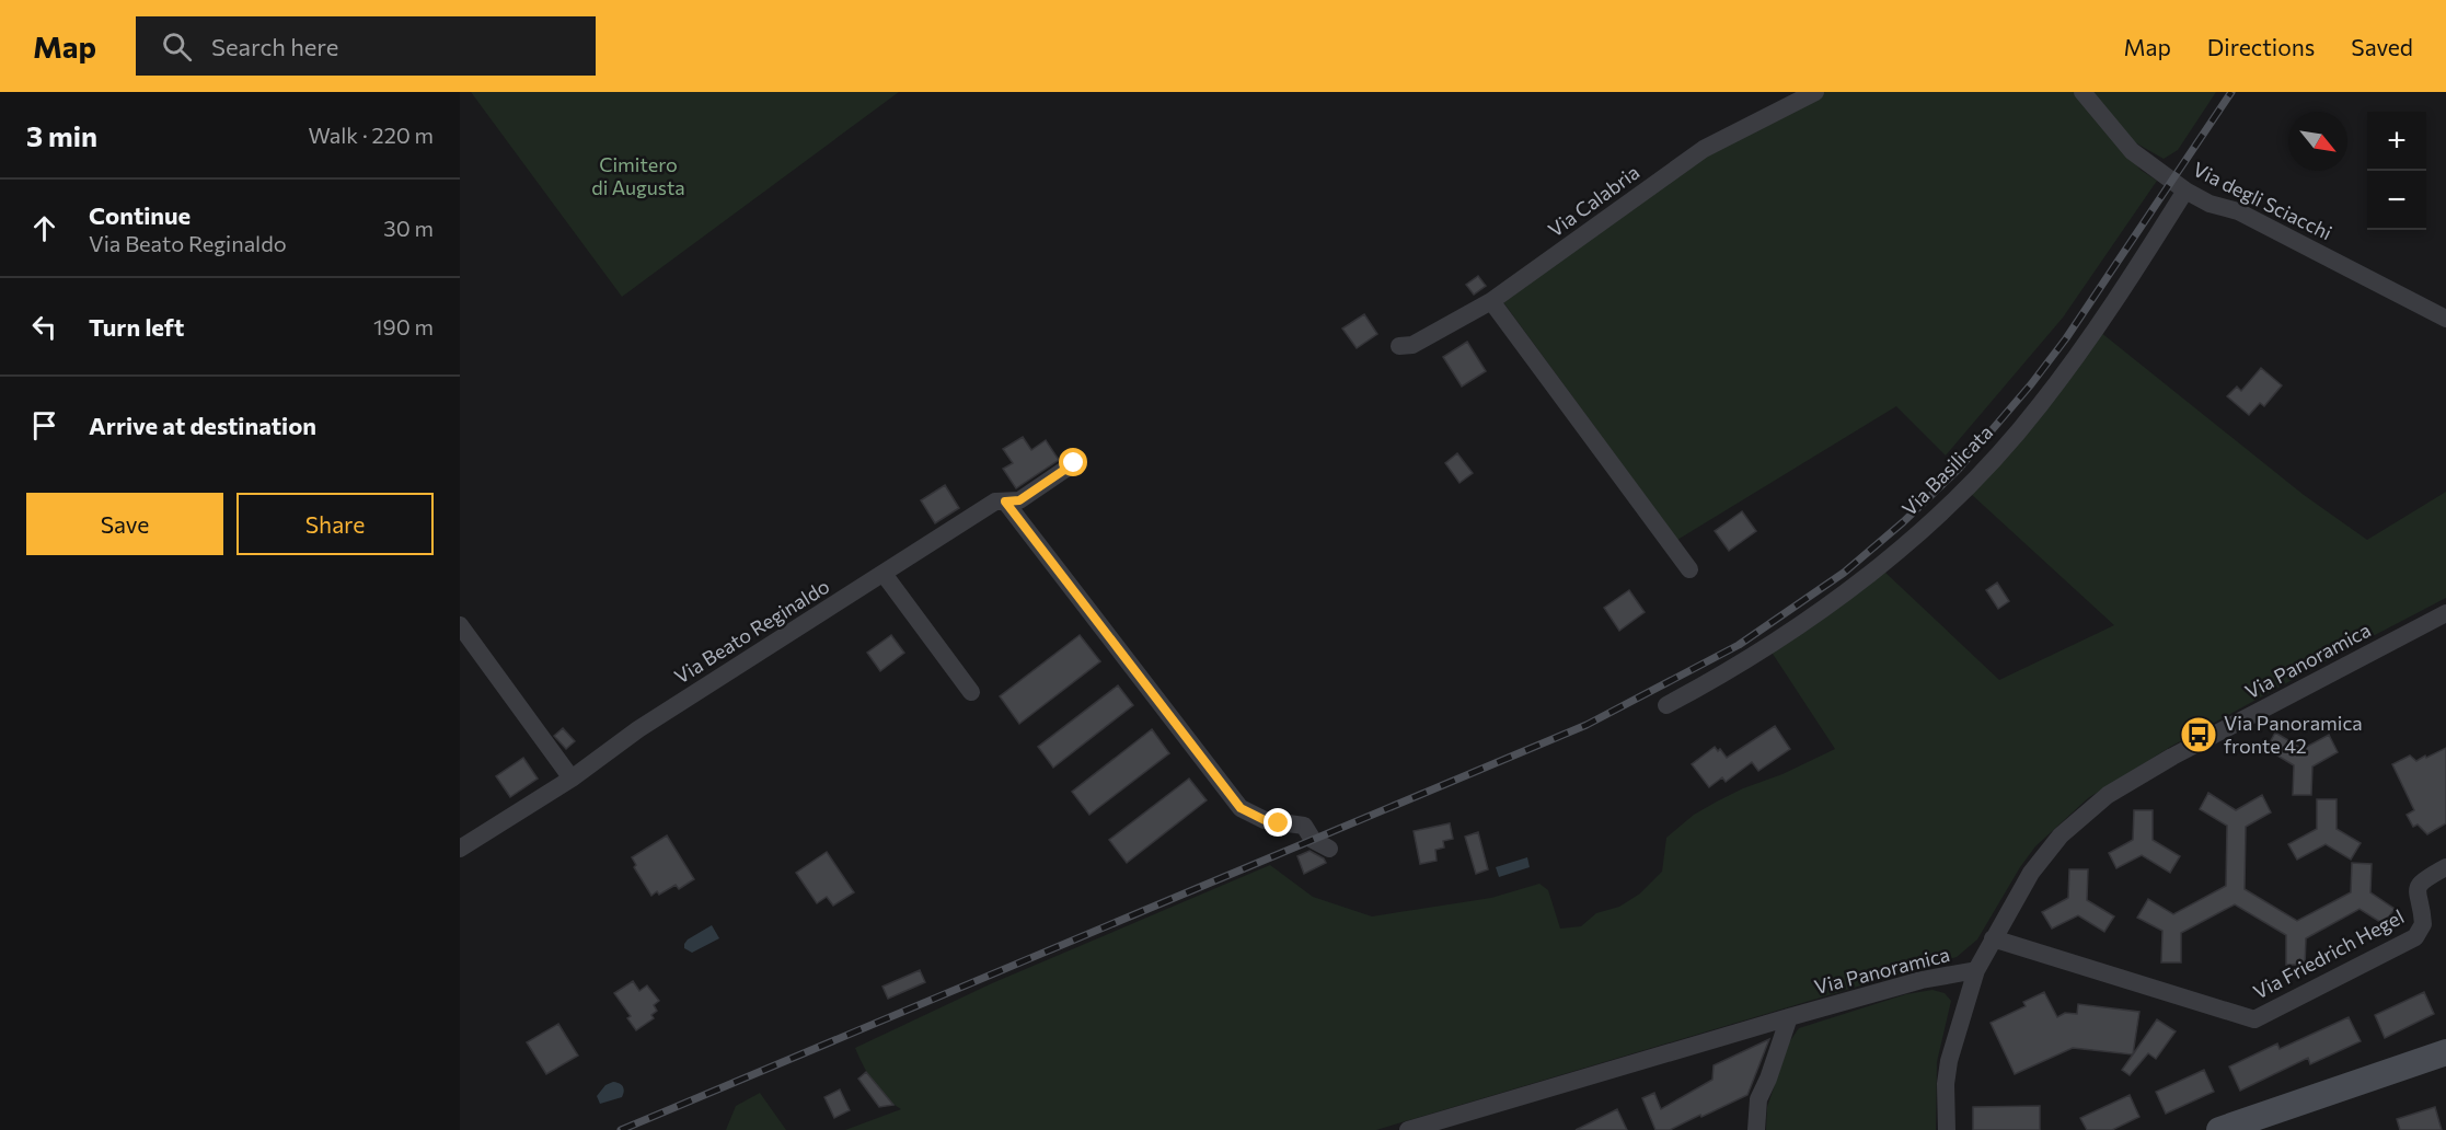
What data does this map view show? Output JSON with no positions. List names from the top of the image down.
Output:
{
  "streets": {
    "street": [
      "Via Calabria",
      "Via degli Sciacchi",
      "Via Basilicata",
      "Via Beato Reginaldo",
      "Via Panoramica",
      "Via Friedrich Hegel"
    ]
  },
  "crossings": [
    ["Via degli Sciacchi", "Via Basilicata"],
    ["Via Panoramica", "Via Friedrich Hegel"]
  ],
  "parks": ["Cimitero di Augusta"],
  "places": {
    "bus stop": ["Via Panoramica fronte 42"]
  },
  "north": "bottom right",
  "page": {
    "header": "Map",
    "search": "Search here",
    "nav": ["Map", "Directions", "Saved"],
    "heading": ["3 min", "Walk · 220 m"],
    "map_buttons": ["+", "−"],
    "list": [
      ["Continue", "Via Beato Reginaldo", "30 m"],
      ["Turn left", "190 m"],
      "Arrive at destination"
    ],
    "buttons": ["Save", "Share"]
  }
}
